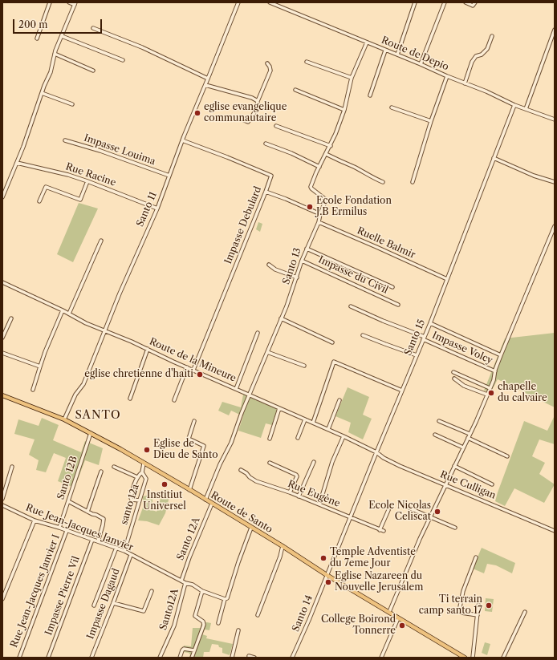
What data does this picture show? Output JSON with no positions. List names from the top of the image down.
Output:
{
  "streets": {
    "main road": ["Route de Santo"],
    "street": [
      "Route de Depio",
      "Impasse Louima",
      "Rue Racine",
      "Santo 11",
      "Impasse Debulard",
      "Ruelle Balmir",
      "Santo 13",
      "Impasse du Civil",
      "Santo 15",
      "Impasse Volcy",
      "Route de la Mineure",
      "Santo 12B",
      "Rue Culligan",
      "Rue Eugène",
      "santo 12a",
      "Rue Jean-Jacques Janvier",
      "Santo 12A",
      "Rue Jean-Jacques Janvier I",
      "Impasse Pierre Vil",
      "Impasse Dagaud",
      "Santo12A",
      "Santo 14"
    ]
  },
  "crossings": [
    ["Route de Depio", "Santo 13"],
    ["Route de Depio", "Santo 15"],
    ["Impasse Louima", "Santo 11"],
    ["Rue Racine", "Santo 11"],
    ["Santo 11", "Impasse Debulard"],
    ["Santo 11", "Route de la Mineure"],
    ["Santo 11", "Route de Santo"],
    ["Impasse Debulard", "Route de la Mineure"],
    ["Ruelle Balmir", "Santo 13"],
    ["Ruelle Balmir", "Santo 15"],
    ["Santo 13", "Impasse du Civil"],
    ["Santo 13", "Route de la Mineure"],
    ["Santo 13", "Route de Santo"],
    ["Santo 15", "Impasse Volcy"],
    ["Santo 15", "Route de la Mineure"],
    ["Santo 15", "Rue Culligan"],
    ["Santo 15", "Rue Eugène"],
    ["Santo 15", "Route de Santo"],
    ["Santo 15", "Santo 14"],
    ["Route de la Mineure", "Rue Culligan"],
    ["Santo 12B", "Route de Santo"],
    ["Santo 12B", "Rue Jean-Jacques Janvier"],
    ["santo 12a", "Route de Santo"],
    ["santo 12a", "Rue Jean-Jacques Janvier"],
    ["Route de Santo", "Santo 12A"],
    ["Route de Santo", "Santo 14"],
    ["Rue Jean-Jacques Janvier", "Santo 12A"],
    ["Rue Jean-Jacques Janvier", "Rue Jean-Jacques Janvier I"],
    ["Rue Jean-Jacques Janvier", "Impasse Pierre Vil"],
    ["Rue Jean-Jacques Janvier", "Impasse Dagaud"],
    ["Rue Jean-Jacques Janvier", "Santo12A"]
  ],
  "districts": ["SANTO"],
  "places": [
    "eglise evangelique communautaire",
    "Ecole Fondation J.B Ermilus",
    "eglise chretienne d'haiti",
    "chapelle du calvaire",
    "Eglise de Dieu de Santo",
    "Institiut Universel",
    "Ecole Nicolas Celiscat",
    "Temple Adventiste du 7eme Jour",
    "Eglise Nazareen du Nouvelle Jerusalem",
    "Ti terrain camp santo 17",
    "College Boirond Tonnerre"
  ],
  "scale_bar": "200 m"
}
